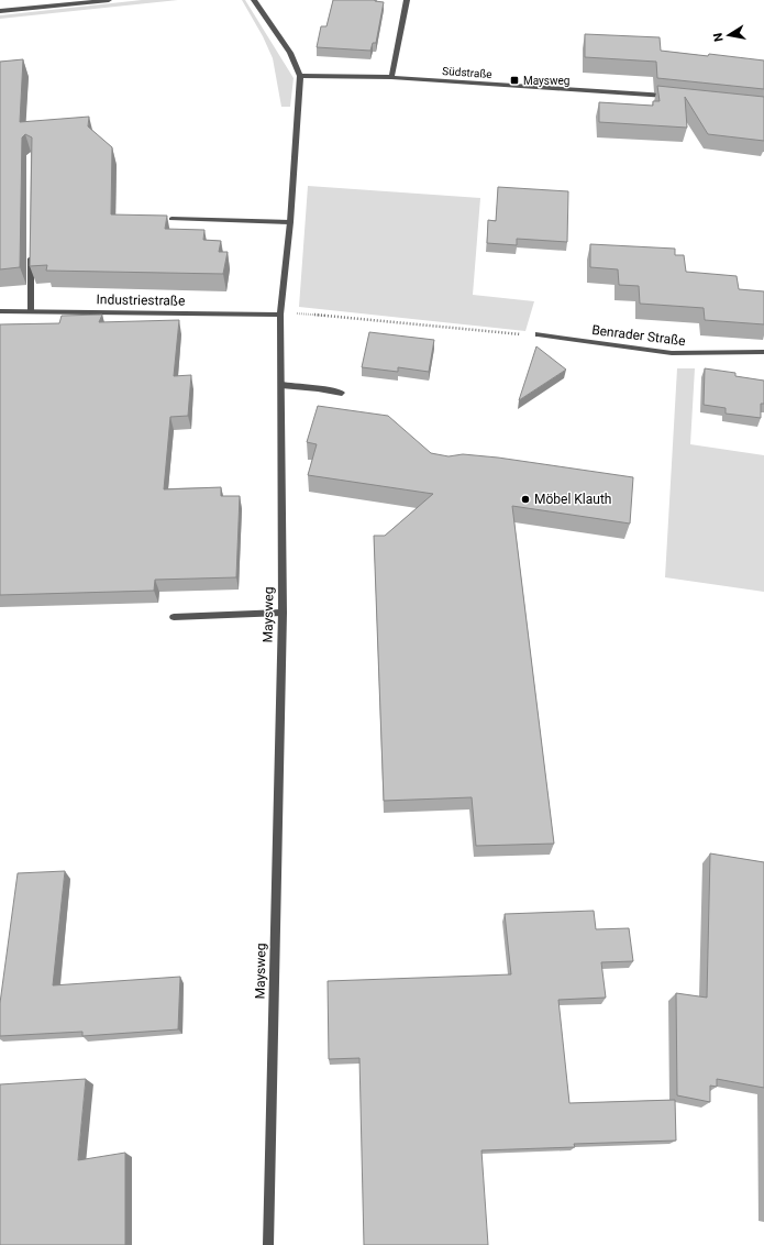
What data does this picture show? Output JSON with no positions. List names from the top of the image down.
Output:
{
  "streets": {
    "street": [
      "Südstraße",
      "Industriestraße",
      "Benrader Straße",
      "Maysweg"
    ]
  },
  "crossings": [
    ["Südstraße", "Maysweg"],
    ["Industriestraße", "Maysweg"]
  ],
  "places": {
    "transit": ["Maysweg"],
    "other": ["Möbel Klauth"]
  },
  "north": "left"
}
